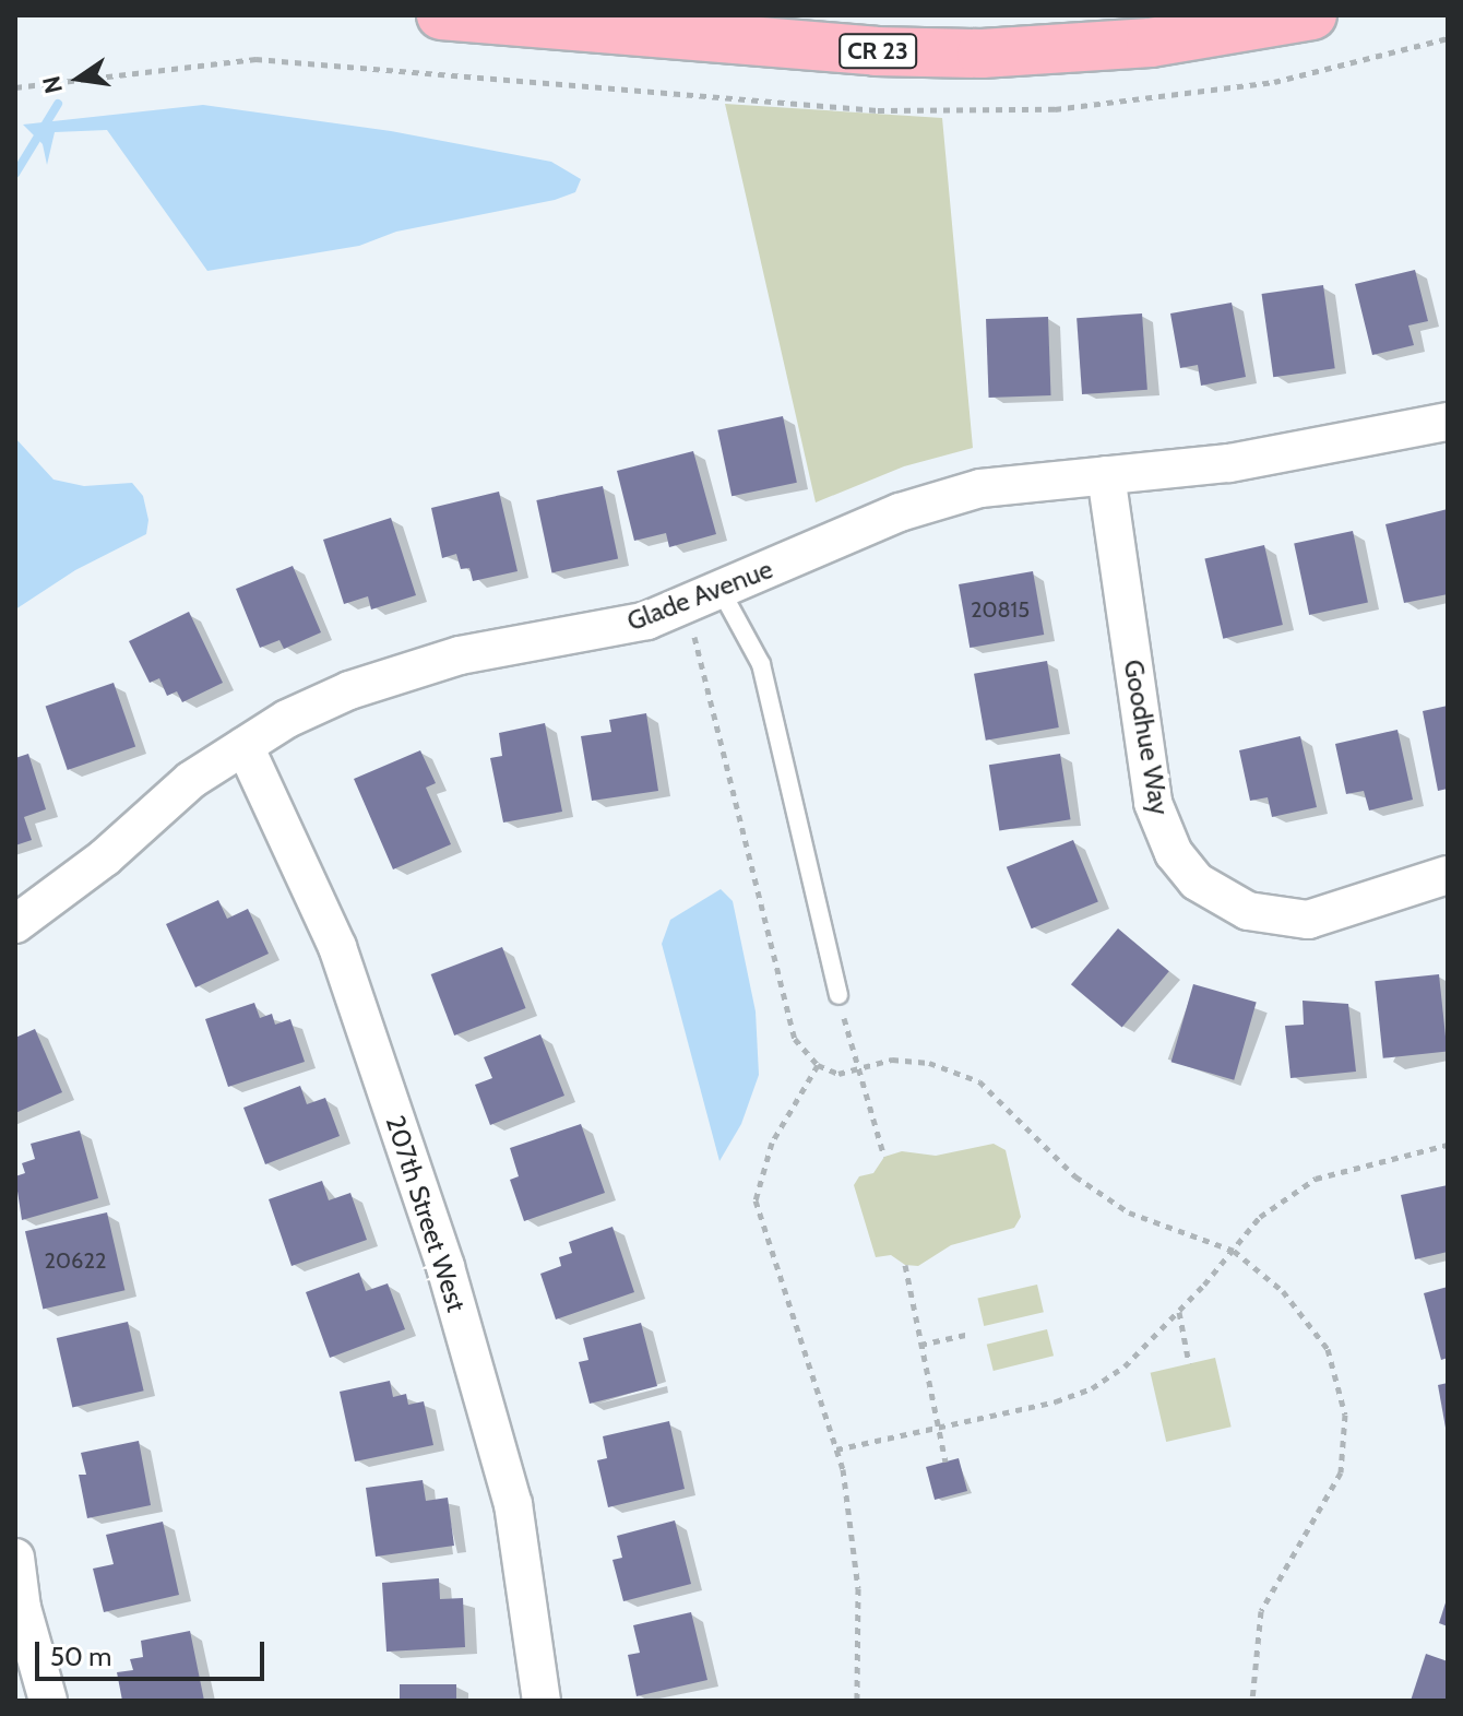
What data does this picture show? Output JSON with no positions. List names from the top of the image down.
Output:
{
  "streets": {
    "main road": ["CR 23"],
    "street": ["Glade Avenue", "Goodhue Way", "207th Street West"]
  },
  "crossings": [
    ["Glade Avenue", "Goodhue Way"],
    ["Glade Avenue", "207th Street West"]
  ],
  "house_numbers": ["20815", "20622"],
  "scale_bar": "50 m",
  "north": "left"
}
